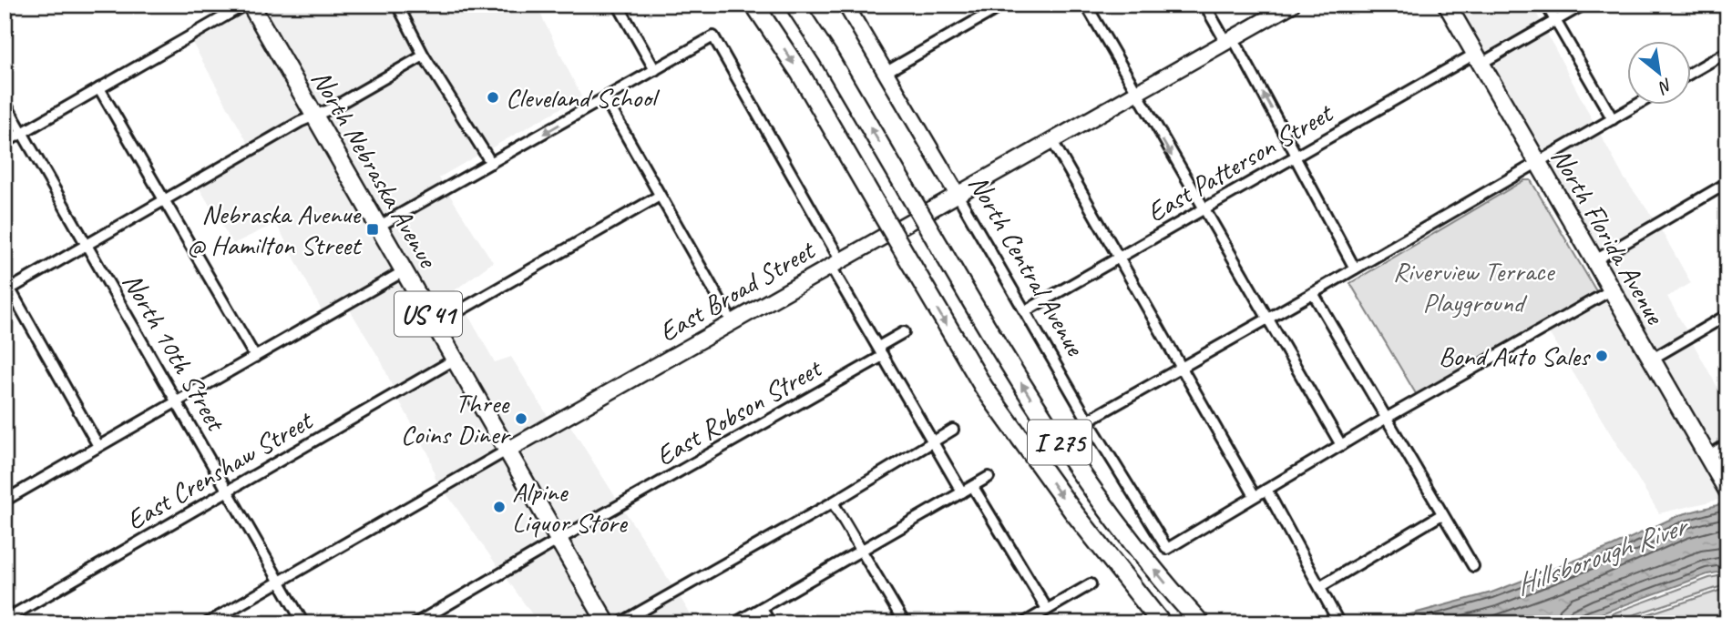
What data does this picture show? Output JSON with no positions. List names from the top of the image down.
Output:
{
  "streets": {
    "highway": ["I 275"],
    "main road": ["North Nebraska Avenue", "North Florida Avenue", "US 41"],
    "street": [
      "East Patterson Street",
      "North Central Avenue",
      "East Broad Street",
      "North 10th Street",
      "East Robson Street",
      "East Crenshaw Street"
    ]
  },
  "crossings": [
    ["East Patterson Street", "North Florida Avenue"],
    ["East Patterson Street", "North Central Avenue"],
    ["North Nebraska Avenue", "East Broad Street"],
    ["North Nebraska Avenue", "East Robson Street"],
    ["North Nebraska Avenue", "East Crenshaw Street"],
    ["North Central Avenue", "East Broad Street"],
    ["East Broad Street", "North 10th Street"],
    ["North 10th Street", "East Crenshaw Street"]
  ],
  "water": ["Hillsborough River"],
  "parks": ["Riverview Terrace Playground"],
  "places": {
    "other": [
      "Cleveland School",
      "Bond Auto Sales",
      "Three Coins Diner",
      "Alpine Liquor Store"
    ],
    "transit": ["Nebraska Avenue @ Hamilton Street"]
  },
  "north": "bottom right"
}
